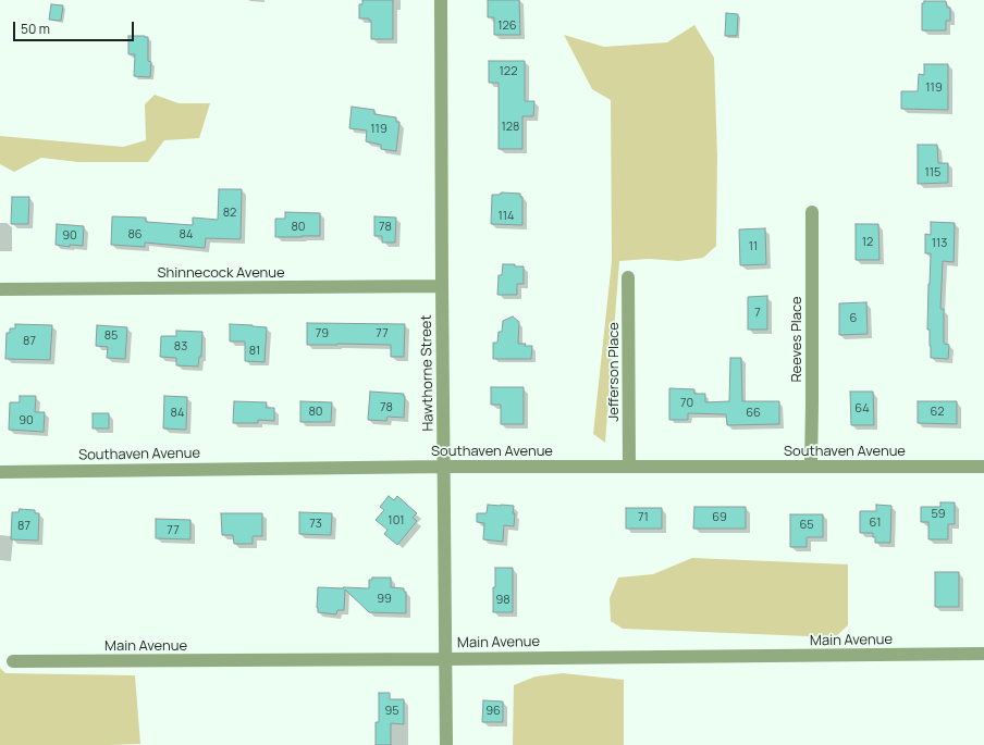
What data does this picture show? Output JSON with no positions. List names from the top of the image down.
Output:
{
  "streets": {
    "street": [
      "Shinnecock Avenue",
      "Reeves Place",
      "Jefferson Place",
      "Hawthorne Street",
      "Southaven Avenue",
      "Main Avenue"
    ]
  },
  "crossings": [
    ["Shinnecock Avenue", "Hawthorne Street"],
    ["Reeves Place", "Southaven Avenue"],
    ["Jefferson Place", "Southaven Avenue"],
    ["Hawthorne Street", "Southaven Avenue"],
    ["Hawthorne Street", "Main Avenue"]
  ],
  "house_numbers": [
    "126",
    "122",
    "119",
    "128",
    "119",
    "115",
    "82",
    "114",
    "80",
    "78",
    "86",
    "84",
    "90",
    "12",
    "113",
    "11",
    "7",
    "6",
    "79",
    "77",
    "85",
    "87",
    "83",
    "81",
    "70",
    "78",
    "64",
    "80",
    "62",
    "84",
    "66",
    "90",
    "59",
    "71",
    "69",
    "101",
    "61",
    "73",
    "65",
    "87",
    "77",
    "99",
    "98",
    "95",
    "96"
  ],
  "scale_bar": "50 m"
}
